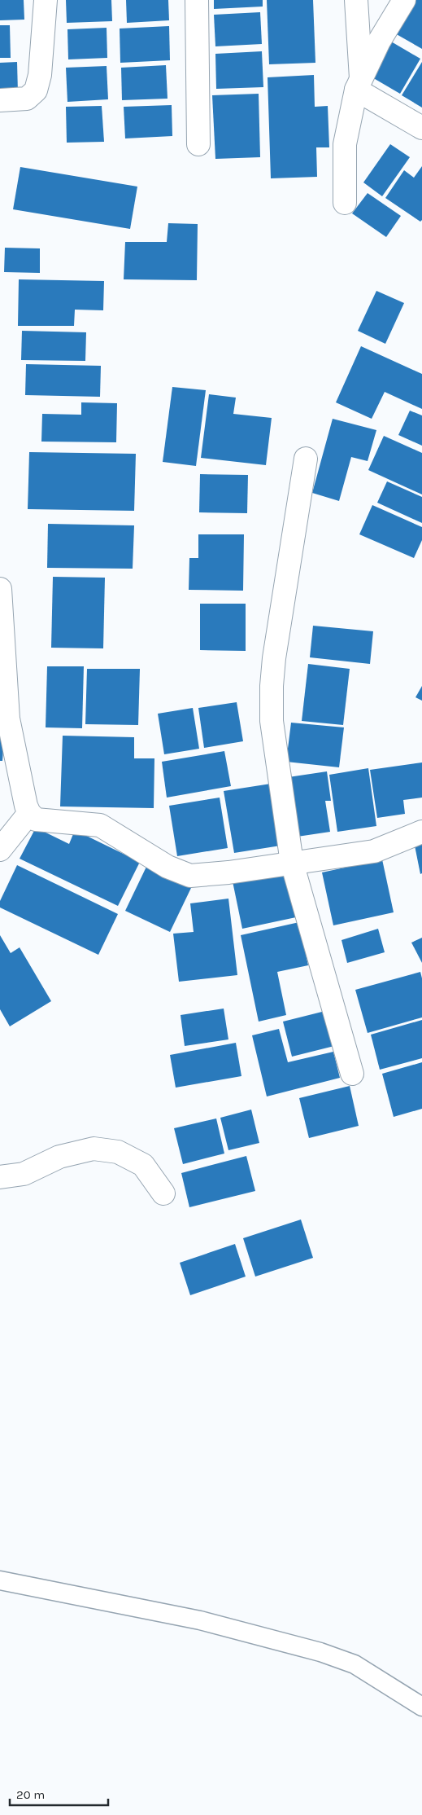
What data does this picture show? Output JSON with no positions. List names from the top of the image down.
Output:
{
  "scale_bar": "20 m"
}
